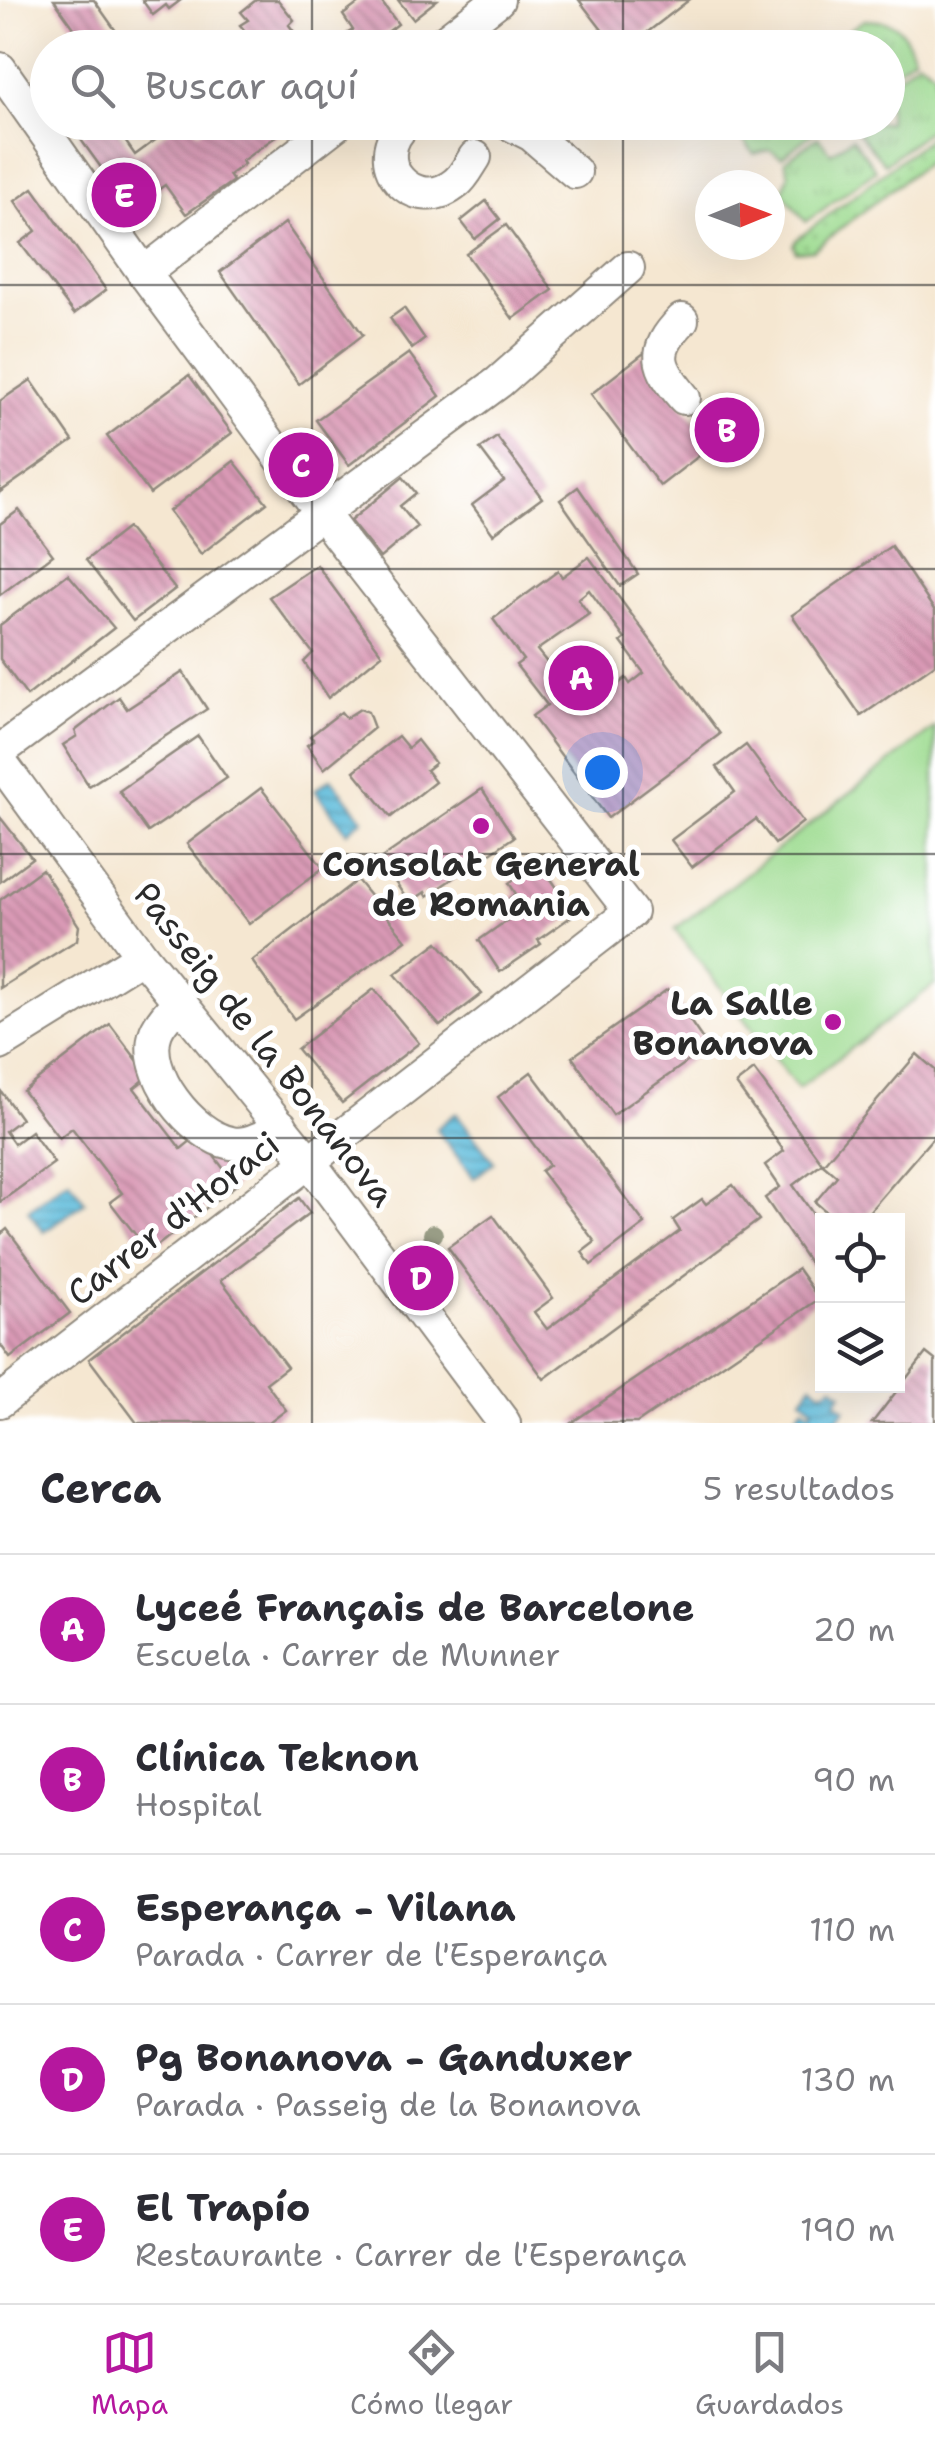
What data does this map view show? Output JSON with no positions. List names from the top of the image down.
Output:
{
  "streets": {
    "street": ["Passeig de la Bonanova", "Carrer d'Horaci"]
  },
  "crossings": [
    ["Passeig de la Bonanova", "Carrer d'Horaci"]
  ],
  "places": ["Consolat General de Romania", "La Salle Bonanova"],
  "north": "right",
  "page": {
    "search": "Buscar aquí",
    "pins": [
      "E",
      "B",
      "C",
      "A",
      "D"
    ],
    "heading": ["Cerca", "5 resultados"],
    "list": [
      {
        "mark": "A",
        "name": "Lyceé Français de Barcelone",
        "note": "Escuela · Carrer de Munner",
        "value": "20 m"
      },
      {
        "mark": "B",
        "name": "Clínica Teknon",
        "note": "Hospital",
        "value": "90 m"
      },
      {
        "mark": "C",
        "name": "Esperança - Vilana",
        "note": "Parada · Carrer de l'Esperança",
        "value": "110 m"
      },
      {
        "mark": "D",
        "name": "Pg Bonanova - Ganduxer",
        "note": "Parada · Passeig de la Bonanova",
        "value": "130 m"
      },
      {
        "mark": "E",
        "name": "El Trapío",
        "note": "Restaurante · Carrer de l'Esperança",
        "value": "190 m"
      }
    ],
    "nav": ["Mapa", "Cómo llegar", "Guardados"]
  }
}
